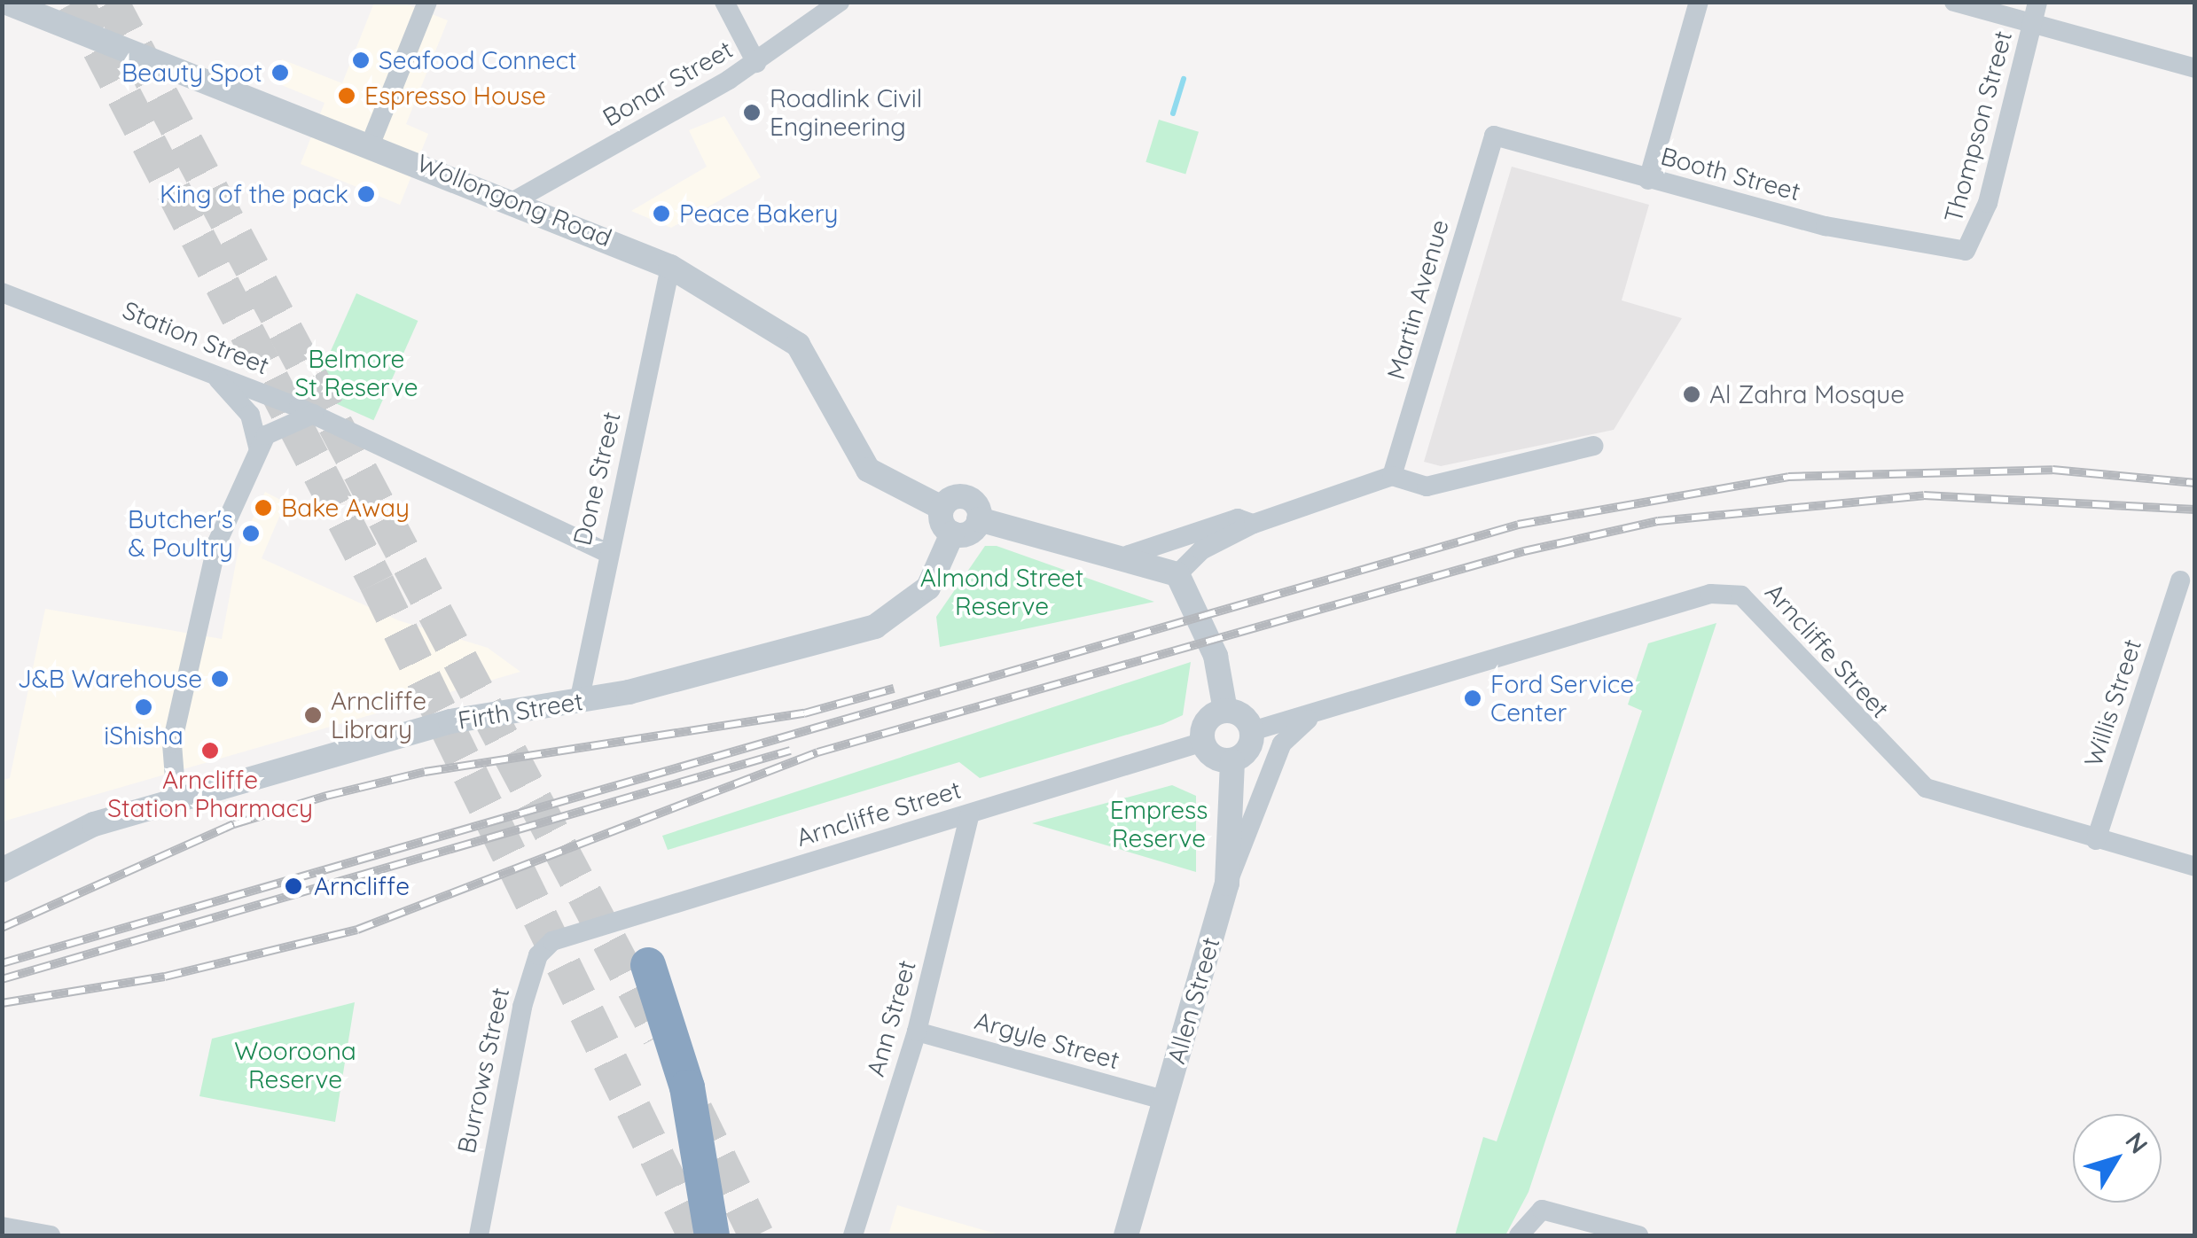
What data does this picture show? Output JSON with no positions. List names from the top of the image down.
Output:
{
  "streets": {
    "street": [
      "Bonar Street",
      "Thompson Street",
      "Booth Street",
      "Wollongong Road",
      "Martin Avenue",
      "Station Street",
      "Done Street",
      "Arncliffe Street",
      "Willis Street",
      "Firth Street",
      "Allen Street",
      "Ann Street",
      "Argyle Street",
      "Burrows Street"
    ]
  },
  "crossings": [
    ["Bonar Street", "Wollongong Road"],
    ["Thompson Street", "Booth Street"],
    ["Booth Street", "Martin Avenue"],
    ["Wollongong Road", "Done Street"],
    ["Station Street", "Done Street"],
    ["Done Street", "Firth Street"],
    ["Arncliffe Street", "Willis Street"],
    ["Arncliffe Street", "Allen Street"],
    ["Arncliffe Street", "Ann Street"],
    ["Arncliffe Street", "Burrows Street"],
    ["Allen Street", "Argyle Street"],
    ["Ann Street", "Argyle Street"]
  ],
  "parks": [
    "Belmore St Reserve",
    "Almond Street Reserve",
    "Empress Reserve",
    "Wooroona Reserve"
  ],
  "places": [
    "Seafood Connect",
    "Beauty Spot",
    "Espresso House",
    "Roadlink Civil Engineering",
    "King of the pack",
    "Peace Bakery",
    "Al Zahra Mosque",
    "Bake Away",
    "Butcher's & Poultry",
    "J&B Warehouse",
    "Ford Service Center",
    "iShisha",
    "Arncliffe Library",
    "Arncliffe Station Pharmacy",
    "Arncliffe"
  ],
  "north": "top right"
}
